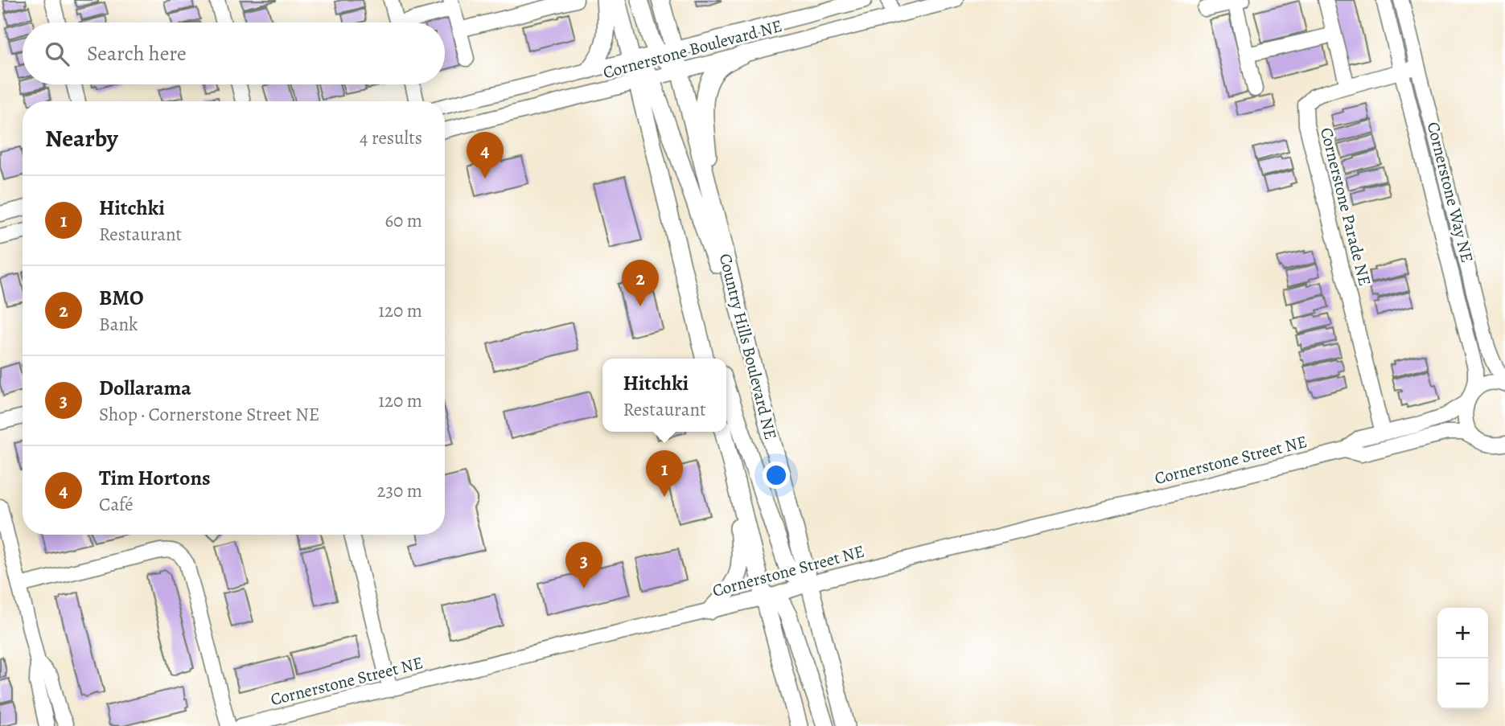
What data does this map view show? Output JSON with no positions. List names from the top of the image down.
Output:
{
  "streets": {
    "main road": ["Country Hills Boulevard NE"],
    "street": [
      "Cornerstone Boulevard NE",
      "Cornerstone Way NE",
      "Cornerstone Parade NE",
      "Cornerstone Street NE"
    ]
  },
  "crossings": [
    ["Cornerstone Boulevard NE", "Country Hills Boulevard NE"],
    ["Cornerstone Way NE", "Cornerstone Parade NE"],
    ["Country Hills Boulevard NE", "Cornerstone Street NE"]
  ],
  "page": {
    "search": "Search here",
    "heading": ["Nearby", "4 results"],
    "pins": [
      "4",
      "2",
      "1",
      "3"
    ],
    "list": [
      {
        "mark": "1",
        "name": "Hitchki",
        "note": "Restaurant",
        "value": "60 m"
      },
      {
        "mark": "2",
        "name": "BMO",
        "note": "Bank",
        "value": "120 m"
      },
      {
        "mark": "3",
        "name": "Dollarama",
        "note": "Shop · Cornerstone Street NE",
        "value": "120 m"
      },
      {
        "mark": "4",
        "name": "Tim Hortons",
        "note": "Café",
        "value": "230 m"
      }
    ],
    "popup": ["Hitchki", "Restaurant"],
    "map_buttons": ["+", "−"]
  }
}
